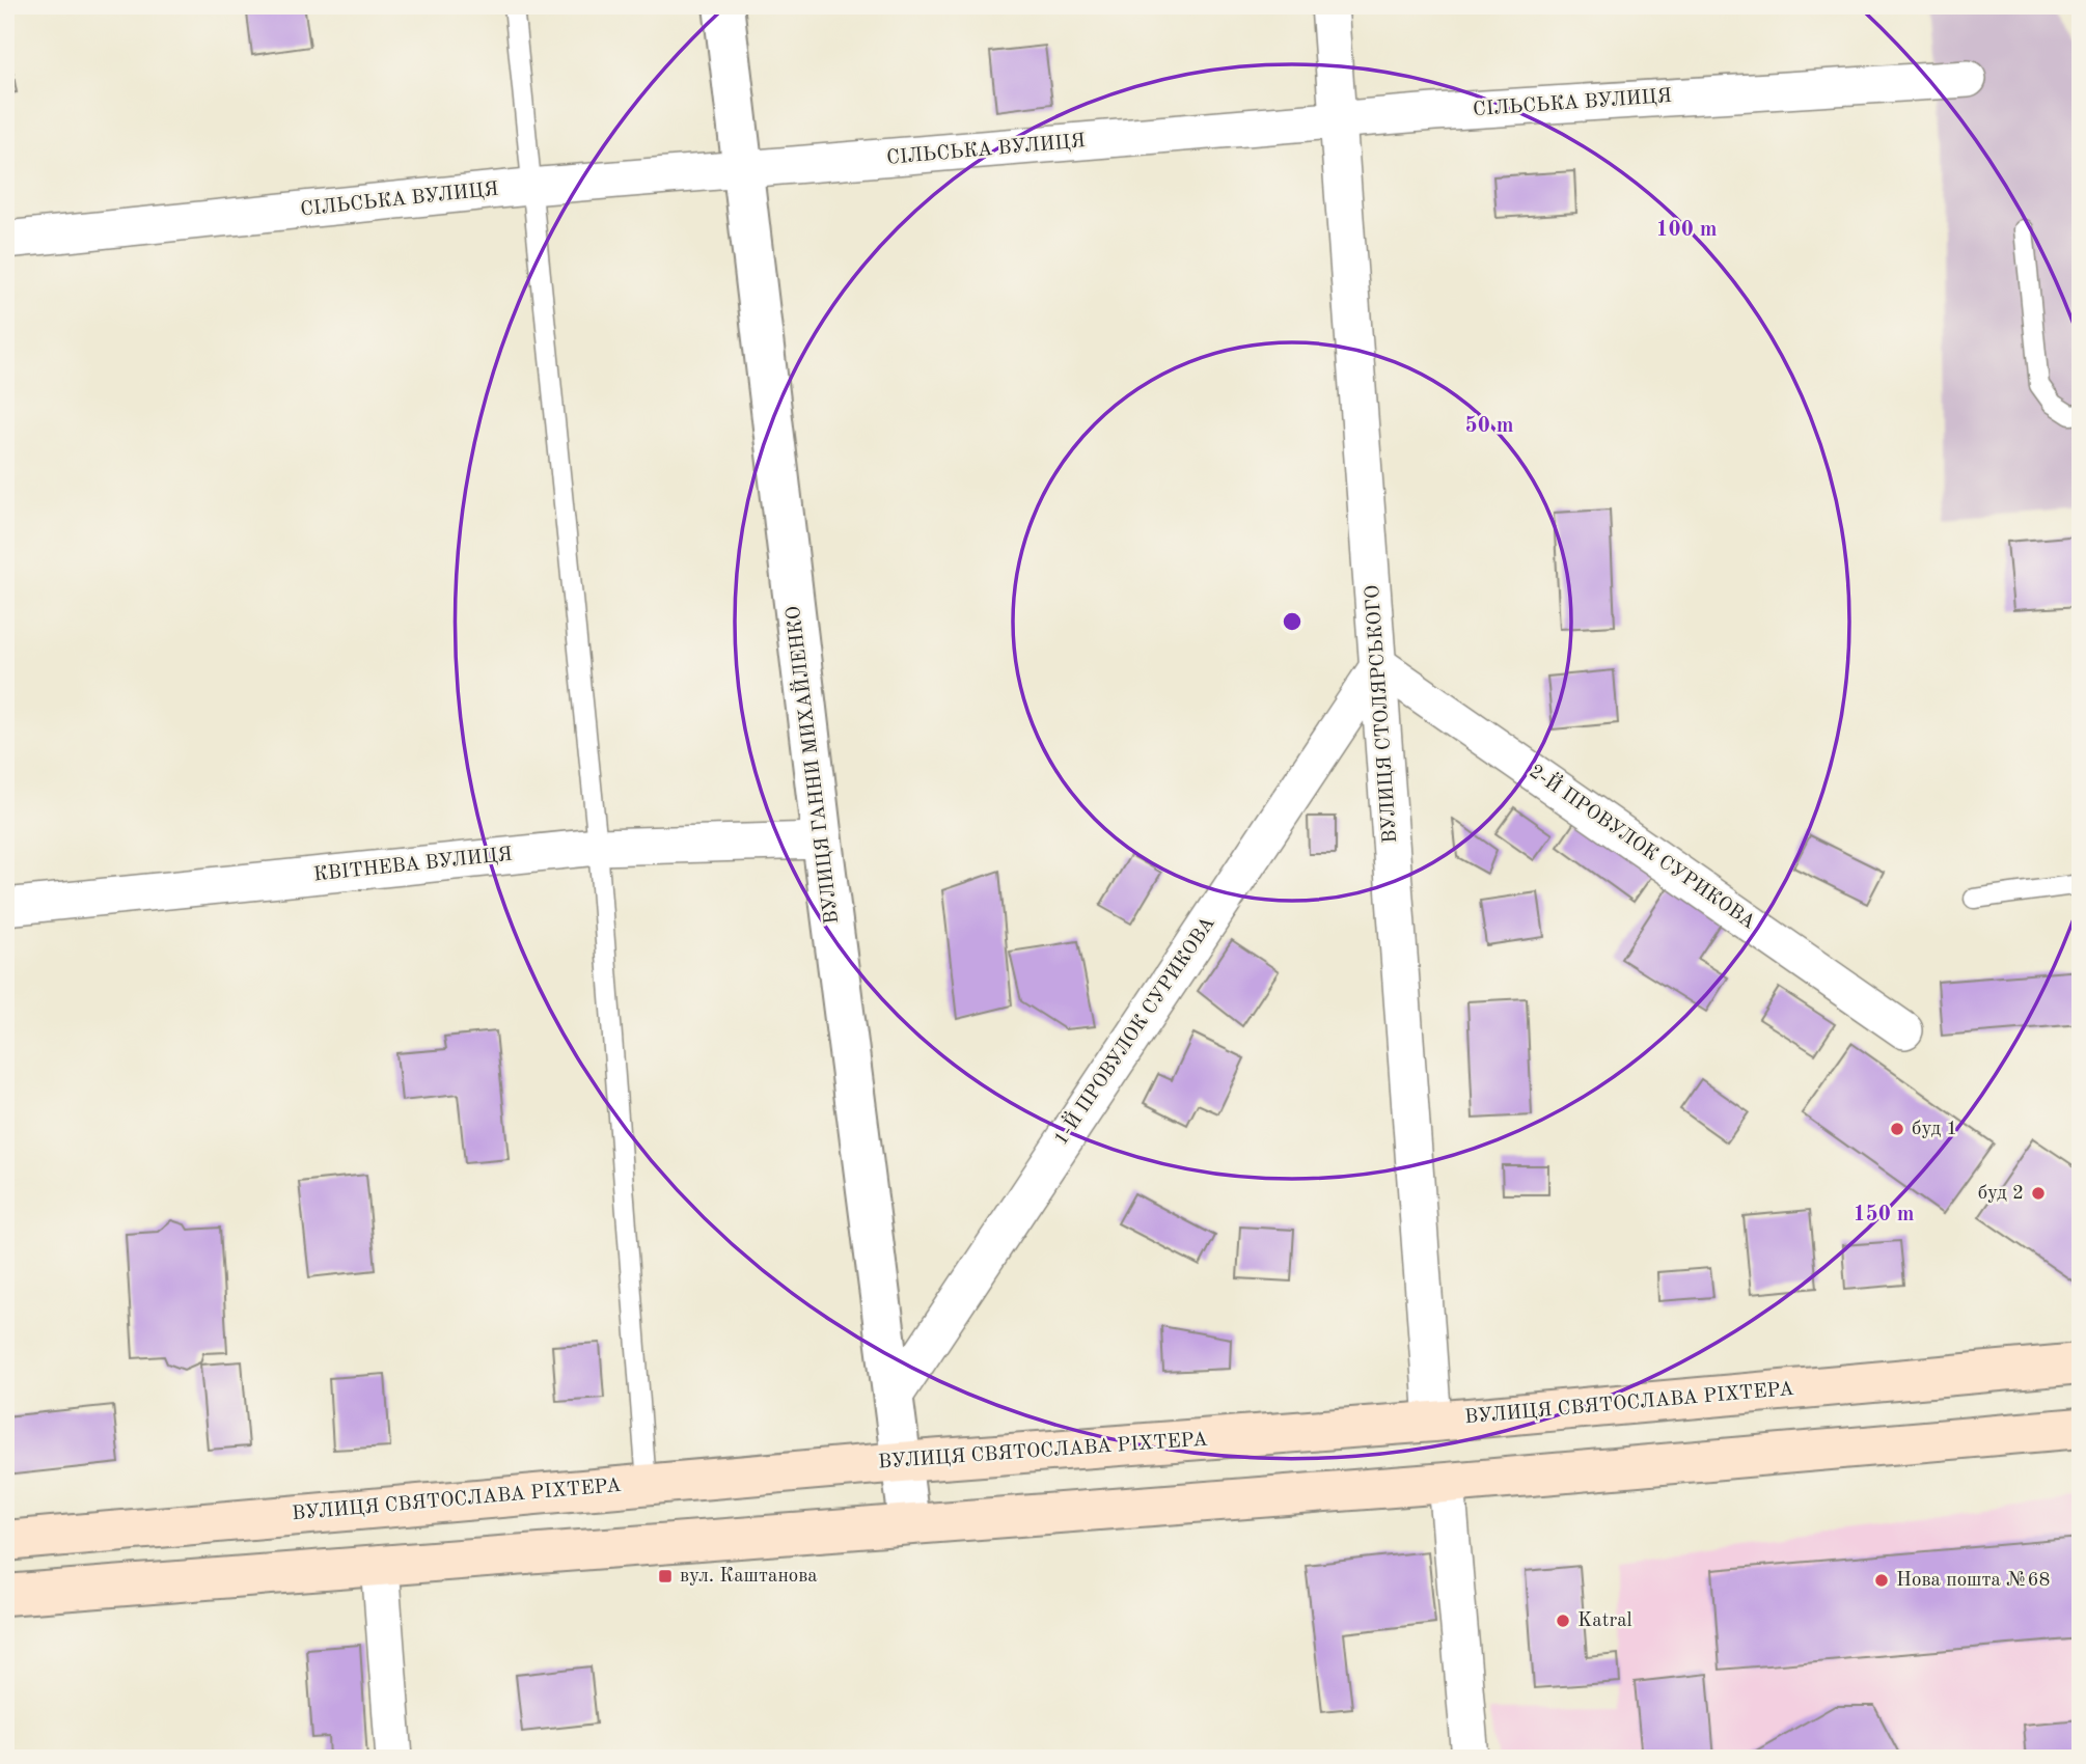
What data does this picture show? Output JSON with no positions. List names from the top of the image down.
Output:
{
  "streets": {
    "main road": ["ВУЛИЦЯ СВЯТОСЛАВА РІХТЕРА"],
    "street": [
      "СІЛЬСЬКА ВУЛИЦЯ",
      "ВУЛИЦЯ СТОЛЯРСЬКОГО",
      "ВУЛИЦЯ ГАННИ МИХАЙЛЕНКО",
      "2-Й ПРОВУЛОК СУРИКОВА",
      "КВІТНЕВА ВУЛИЦЯ",
      "1-Й ПРОВУЛОК СУРИКОВА"
    ]
  },
  "crossings": [
    ["СІЛЬСЬКА ВУЛИЦЯ", "ВУЛИЦЯ СТОЛЯРСЬКОГО"],
    ["СІЛЬСЬКА ВУЛИЦЯ", "ВУЛИЦЯ ГАННИ МИХАЙЛЕНКО"],
    ["ВУЛИЦЯ СТОЛЯРСЬКОГО", "2-Й ПРОВУЛОК СУРИКОВА"],
    ["ВУЛИЦЯ СТОЛЯРСЬКОГО", "1-Й ПРОВУЛОК СУРИКОВА"],
    ["ВУЛИЦЯ СТОЛЯРСЬКОГО", "ВУЛИЦЯ СВЯТОСЛАВА РІХТЕРА"],
    ["ВУЛИЦЯ ГАННИ МИХАЙЛЕНКО", "КВІТНЕВА ВУЛИЦЯ"],
    ["ВУЛИЦЯ ГАННИ МИХАЙЛЕНКО", "1-Й ПРОВУЛОК СУРИКОВА"],
    ["ВУЛИЦЯ ГАННИ МИХАЙЛЕНКО", "ВУЛИЦЯ СВЯТОСЛАВА РІХТЕРА"],
    ["2-Й ПРОВУЛОК СУРИКОВА", "1-Й ПРОВУЛОК СУРИКОВА"]
  ],
  "places": {
    "other": [
      "буд 1",
      "буд 2",
      "Нова пошта №68",
      "Katral"
    ],
    "transit": ["вул. Каштанова"]
  },
  "rings": ["100 m", "50 m", "150 m"]
}
